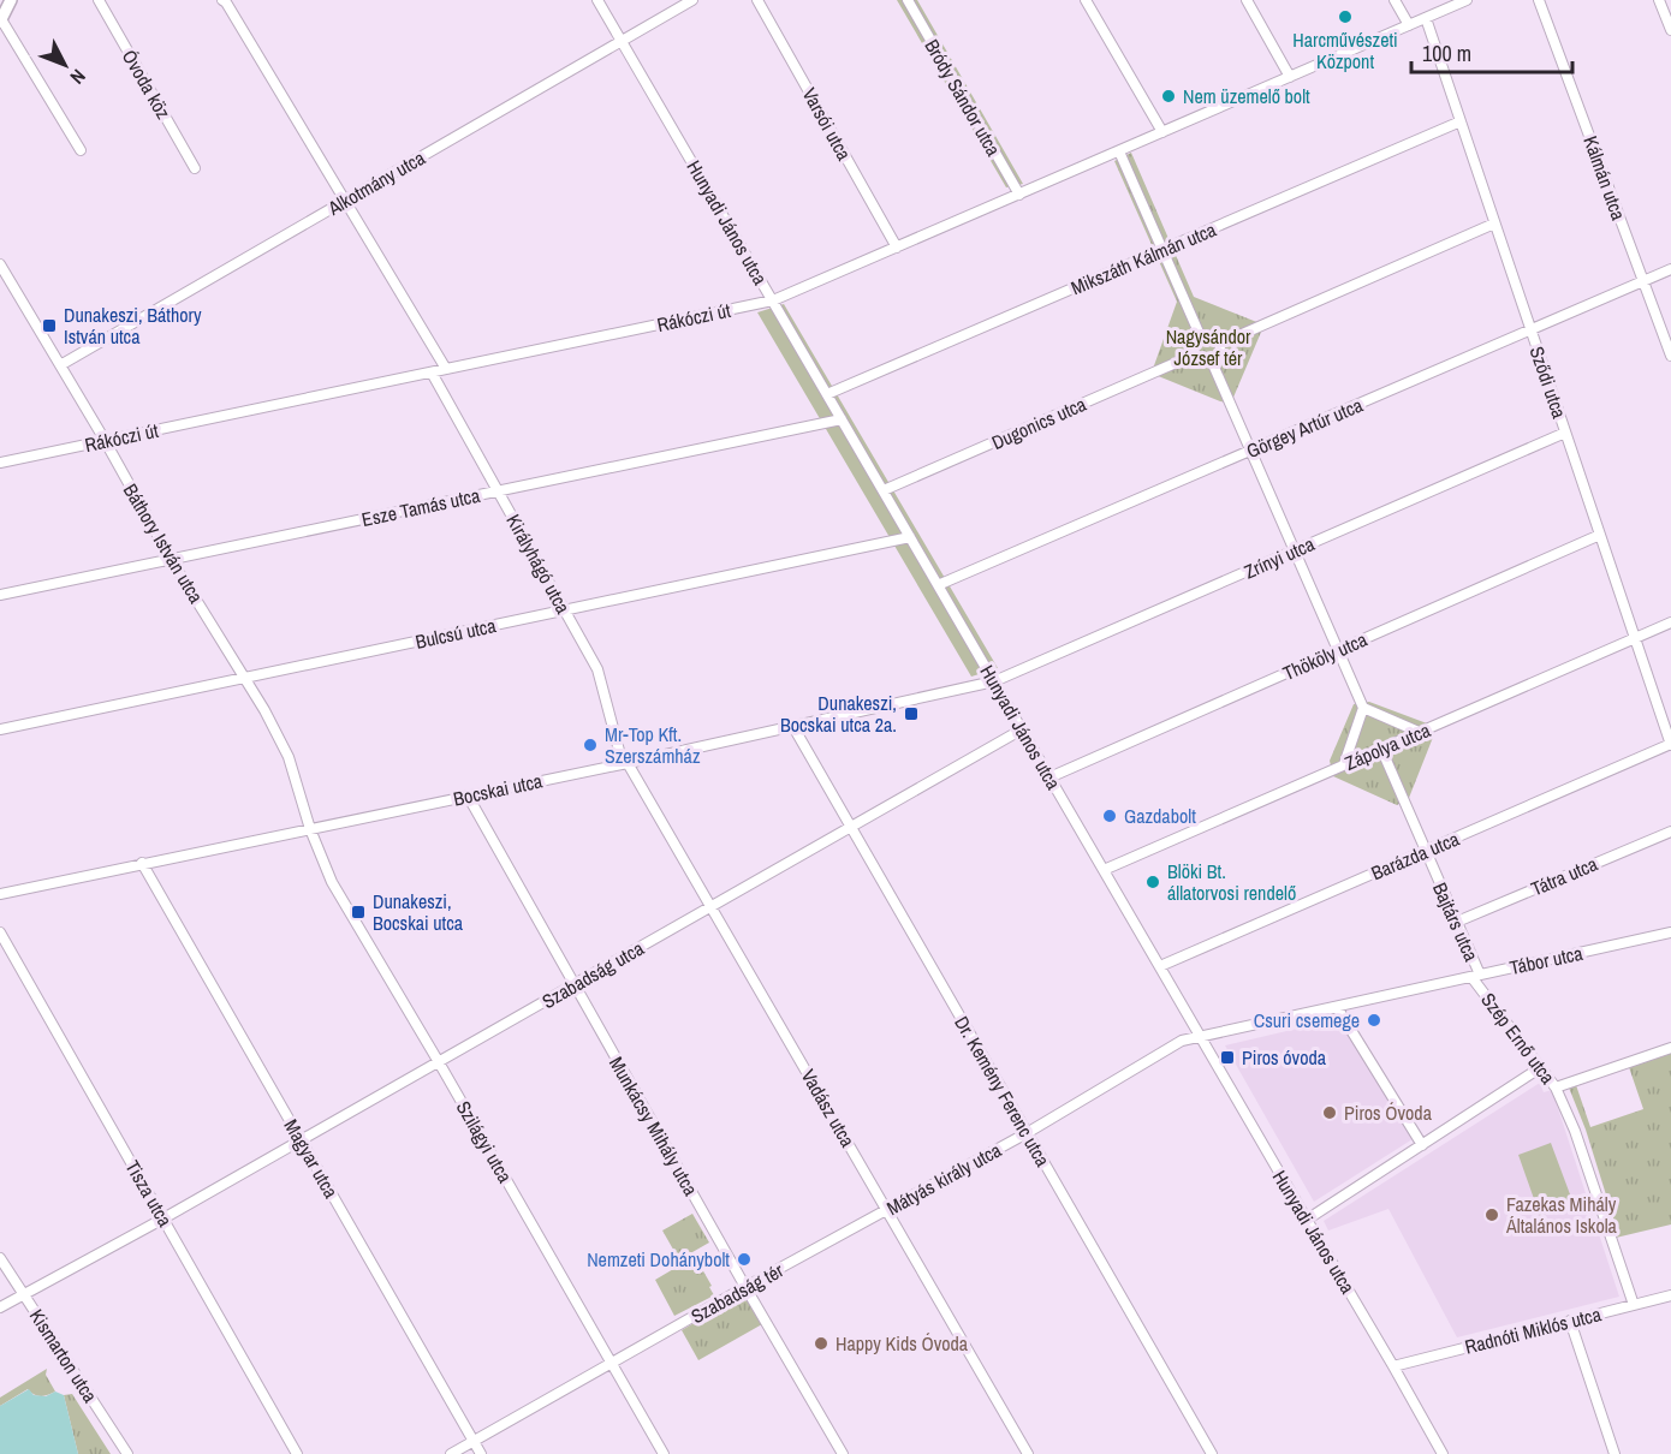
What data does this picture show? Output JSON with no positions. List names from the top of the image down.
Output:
{
  "streets": {
    "street": [
      "Óvoda köz",
      "Bródy Sándor utca",
      "Varsói utca",
      "Kálmán utca",
      "Alkotmány utca",
      "Hunyadi János utca",
      "Mikszáth Kálmán utca",
      "Rákóczi út",
      "Sződi utca",
      "Dugonics utca",
      "Görgey Artúr utca",
      "Esze Tamás utca",
      "Báthory István utca",
      "Zrínyi utca",
      "Királyhágó utca",
      "Bulcsú utca",
      "Thököly utca",
      "Zápolya utca",
      "Bocskai utca",
      "Barázda utca",
      "Tátra utca",
      "Bajtárs utca",
      "Tábor utca",
      "Szabadság utca",
      "Szép Ernő utca",
      "Dr. Kemény Ferenc utca",
      "Vadász utca",
      "Munkácsy Mihály utca",
      "Szilágyi utca",
      "Magyar utca",
      "Mátyás király utca",
      "Tisza utca",
      "Szabadság tér",
      "Radnóti Miklós utca",
      "Kismarton utca"
    ]
  },
  "crossings": [
    ["Bródy Sándor utca", "Rákóczi út"],
    ["Varsói utca", "Rákóczi út"],
    ["Kálmán utca", "Görgey Artúr utca"],
    ["Alkotmány utca", "Hunyadi János utca"],
    ["Alkotmány utca", "Báthory István utca"],
    ["Hunyadi János utca", "Mikszáth Kálmán utca"],
    ["Hunyadi János utca", "Rákóczi út"],
    ["Hunyadi János utca", "Dugonics utca"],
    ["Hunyadi János utca", "Görgey Artúr utca"],
    ["Hunyadi János utca", "Esze Tamás utca"],
    ["Hunyadi János utca", "Zrínyi utca"],
    ["Hunyadi János utca", "Bulcsú utca"],
    ["Hunyadi János utca", "Thököly utca"],
    ["Hunyadi János utca", "Zápolya utca"],
    ["Hunyadi János utca", "Bocskai utca"],
    ["Hunyadi János utca", "Barázda utca"],
    ["Hunyadi János utca", "Tábor utca"],
    ["Hunyadi János utca", "Szabadság utca"],
    ["Hunyadi János utca", "Mátyás király utca"],
    ["Hunyadi János utca", "Radnóti Miklós utca"],
    ["Mikszáth Kálmán utca", "Sződi utca"],
    ["Rákóczi út", "Sződi utca"],
    ["Rákóczi út", "Báthory István utca"],
    ["Rákóczi út", "Királyhágó utca"],
    ["Sződi utca", "Görgey Artúr utca"],
    ["Sződi utca", "Zrínyi utca"],
    ["Sződi utca", "Thököly utca"],
    ["Sződi utca", "Zápolya utca"],
    ["Sződi utca", "Barázda utca"],
    ["Esze Tamás utca", "Báthory István utca"],
    ["Esze Tamás utca", "Királyhágó utca"],
    ["Báthory István utca", "Bulcsú utca"],
    ["Báthory István utca", "Bocskai utca"],
    ["Báthory István utca", "Szilágyi utca"],
    ["Zrínyi utca", "Bocskai utca"],
    ["Királyhágó utca", "Bulcsú utca"],
    ["Királyhágó utca", "Bocskai utca"],
    ["Királyhágó utca", "Vadász utca"],
    ["Zápolya utca", "Bajtárs utca"],
    ["Bocskai utca", "Dr. Kemény Ferenc utca"],
    ["Bocskai utca", "Vadász utca"],
    ["Bocskai utca", "Munkácsy Mihály utca"],
    ["Bocskai utca", "Szilágyi utca"],
    ["Bocskai utca", "Magyar utca"],
    ["Barázda utca", "Bajtárs utca"],
    ["Tátra utca", "Bajtárs utca"],
    ["Bajtárs utca", "Tábor utca"],
    ["Bajtárs utca", "Szép Ernő utca"],
    ["Tábor utca", "Szép Ernő utca"],
    ["Tábor utca", "Mátyás király utca"],
    ["Szabadság utca", "Dr. Kemény Ferenc utca"],
    ["Szabadság utca", "Vadász utca"],
    ["Szabadság utca", "Munkácsy Mihály utca"],
    ["Szabadság utca", "Szilágyi utca"],
    ["Szabadság utca", "Magyar utca"],
    ["Szabadság utca", "Tisza utca"],
    ["Szabadság utca", "Kismarton utca"],
    ["Szép Ernő utca", "Radnóti Miklós utca"],
    ["Dr. Kemény Ferenc utca", "Mátyás király utca"],
    ["Vadász utca", "Mátyás király utca"],
    ["Munkácsy Mihály utca", "Szabadság tér"],
    ["Szilágyi utca", "Szabadság tér"],
    ["Mátyás király utca", "Szabadság tér"]
  ],
  "parks": ["Nagysándor József tér"],
  "places": {
    "other": [
      "Harcművészeti Központ",
      "Nem üzemelő bolt",
      "Mr-Top Kft. Szerszámház",
      "Gazdabolt",
      "Blöki Bt. állatorvosi rendelő",
      "Csuri csemege",
      "Piros Óvoda",
      "Fazekas Mihály Általános Iskola",
      "Nemzeti Dohánybolt",
      "Happy Kids Óvoda"
    ],
    "transit": [
      "Dunakeszi, Báthory István utca",
      "Dunakeszi, Bocskai utca 2a.",
      "Dunakeszi, Bocskai utca",
      "Piros óvoda"
    ]
  },
  "scale_bar": "100 m",
  "north": "bottom right"
}
